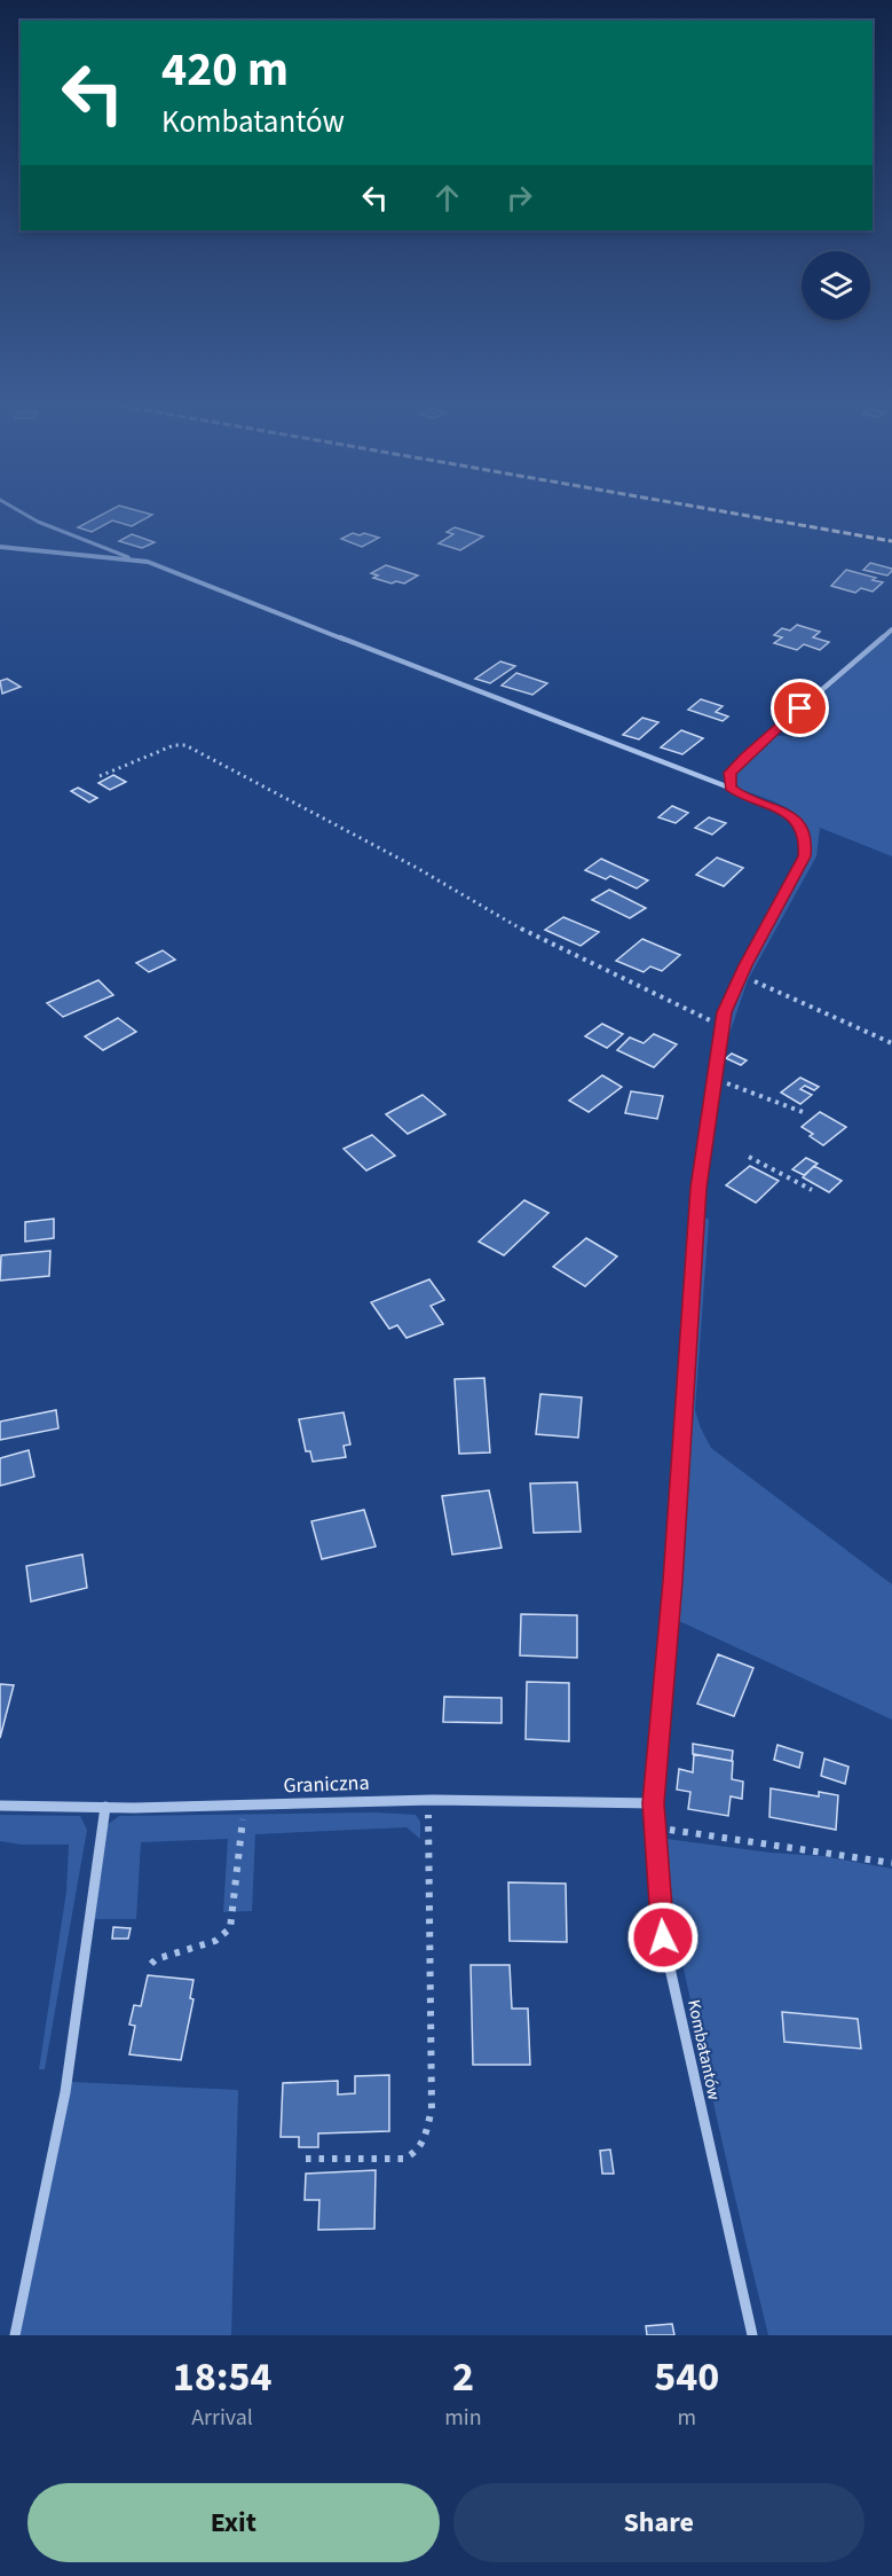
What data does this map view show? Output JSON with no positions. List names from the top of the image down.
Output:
{
  "streets": {
    "street": ["Graniczna", "Kombatantów"]
  },
  "crossings": [
    ["Graniczna", "Kombatantów"]
  ],
  "page": {
    "turn": ["420 m", "Kombatantów"],
    "eta": [
      "18:54",
      "Arrival",
      "2",
      "min",
      "540",
      "m"
    ],
    "buttons": ["Exit", "Share"]
  }
}
